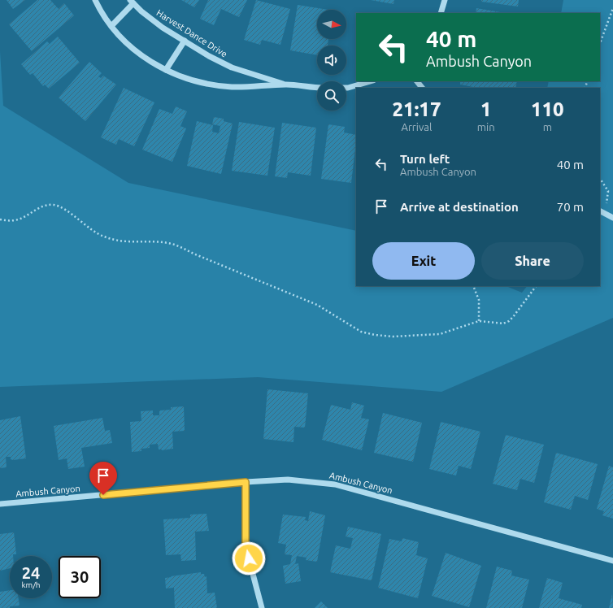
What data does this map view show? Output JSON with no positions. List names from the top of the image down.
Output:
{
  "streets": {
    "street": ["Harvest Dance Drive", "Ambush Canyon"]
  },
  "north": "right",
  "page": {
    "turn": ["40 m", "Ambush Canyon"],
    "eta": [
      "21:17",
      "Arrival",
      "1",
      "min",
      "110",
      "m"
    ],
    "list": [
      {
        "name": "Turn left",
        "note": "Ambush Canyon",
        "value": "40 m"
      },
      {
        "name": "Arrive at destination",
        "value": "70 m"
      }
    ],
    "buttons": ["Exit", "Share"],
    "speed": "24 km/h",
    "limit": "30"
  }
}
